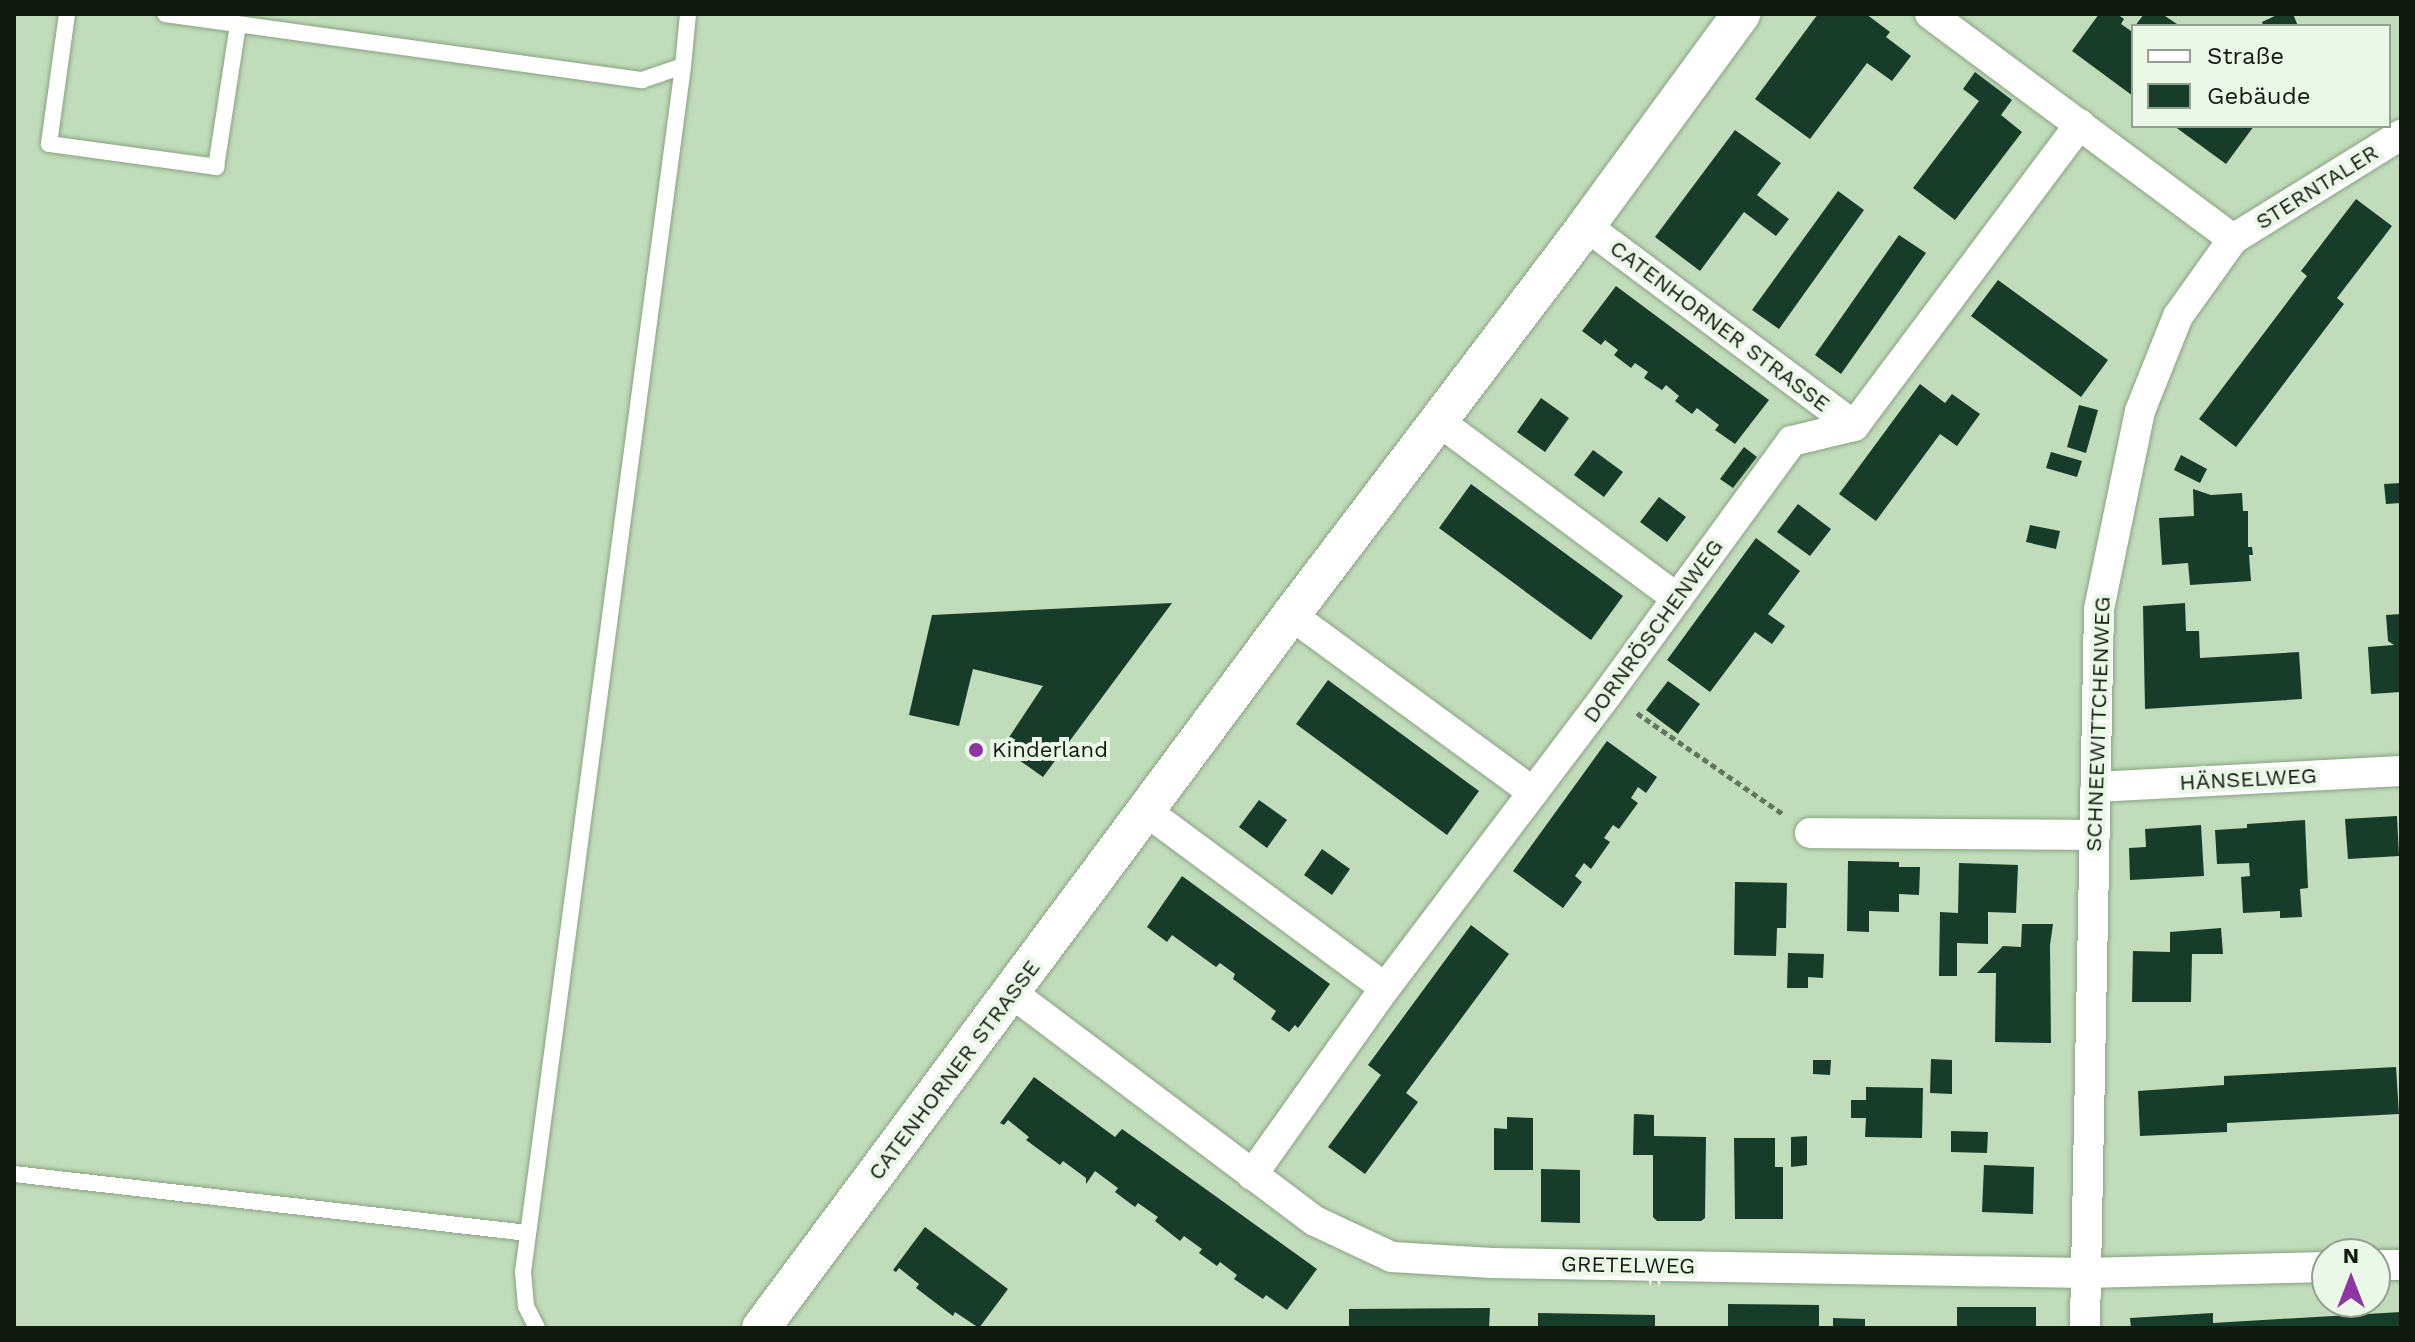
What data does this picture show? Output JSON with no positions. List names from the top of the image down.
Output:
{
  "streets": {
    "street": [
      "STERNTALER",
      "CATENHORNER STRASSE",
      "DORNRÖSCHENWEG",
      "SCHNEEWITTCHENWEG",
      "HÄNSELWEG",
      "GRETELWEG"
    ]
  },
  "crossings": [
    ["STERNTALER", "SCHNEEWITTCHENWEG"],
    ["CATENHORNER STRASSE", "DORNRÖSCHENWEG"],
    ["CATENHORNER STRASSE", "GRETELWEG"],
    ["DORNRÖSCHENWEG", "GRETELWEG"],
    ["SCHNEEWITTCHENWEG", "HÄNSELWEG"],
    ["SCHNEEWITTCHENWEG", "GRETELWEG"]
  ],
  "places": ["Kinderland"],
  "legend": ["Straße", "Gebäude"],
  "north": "top"
}
